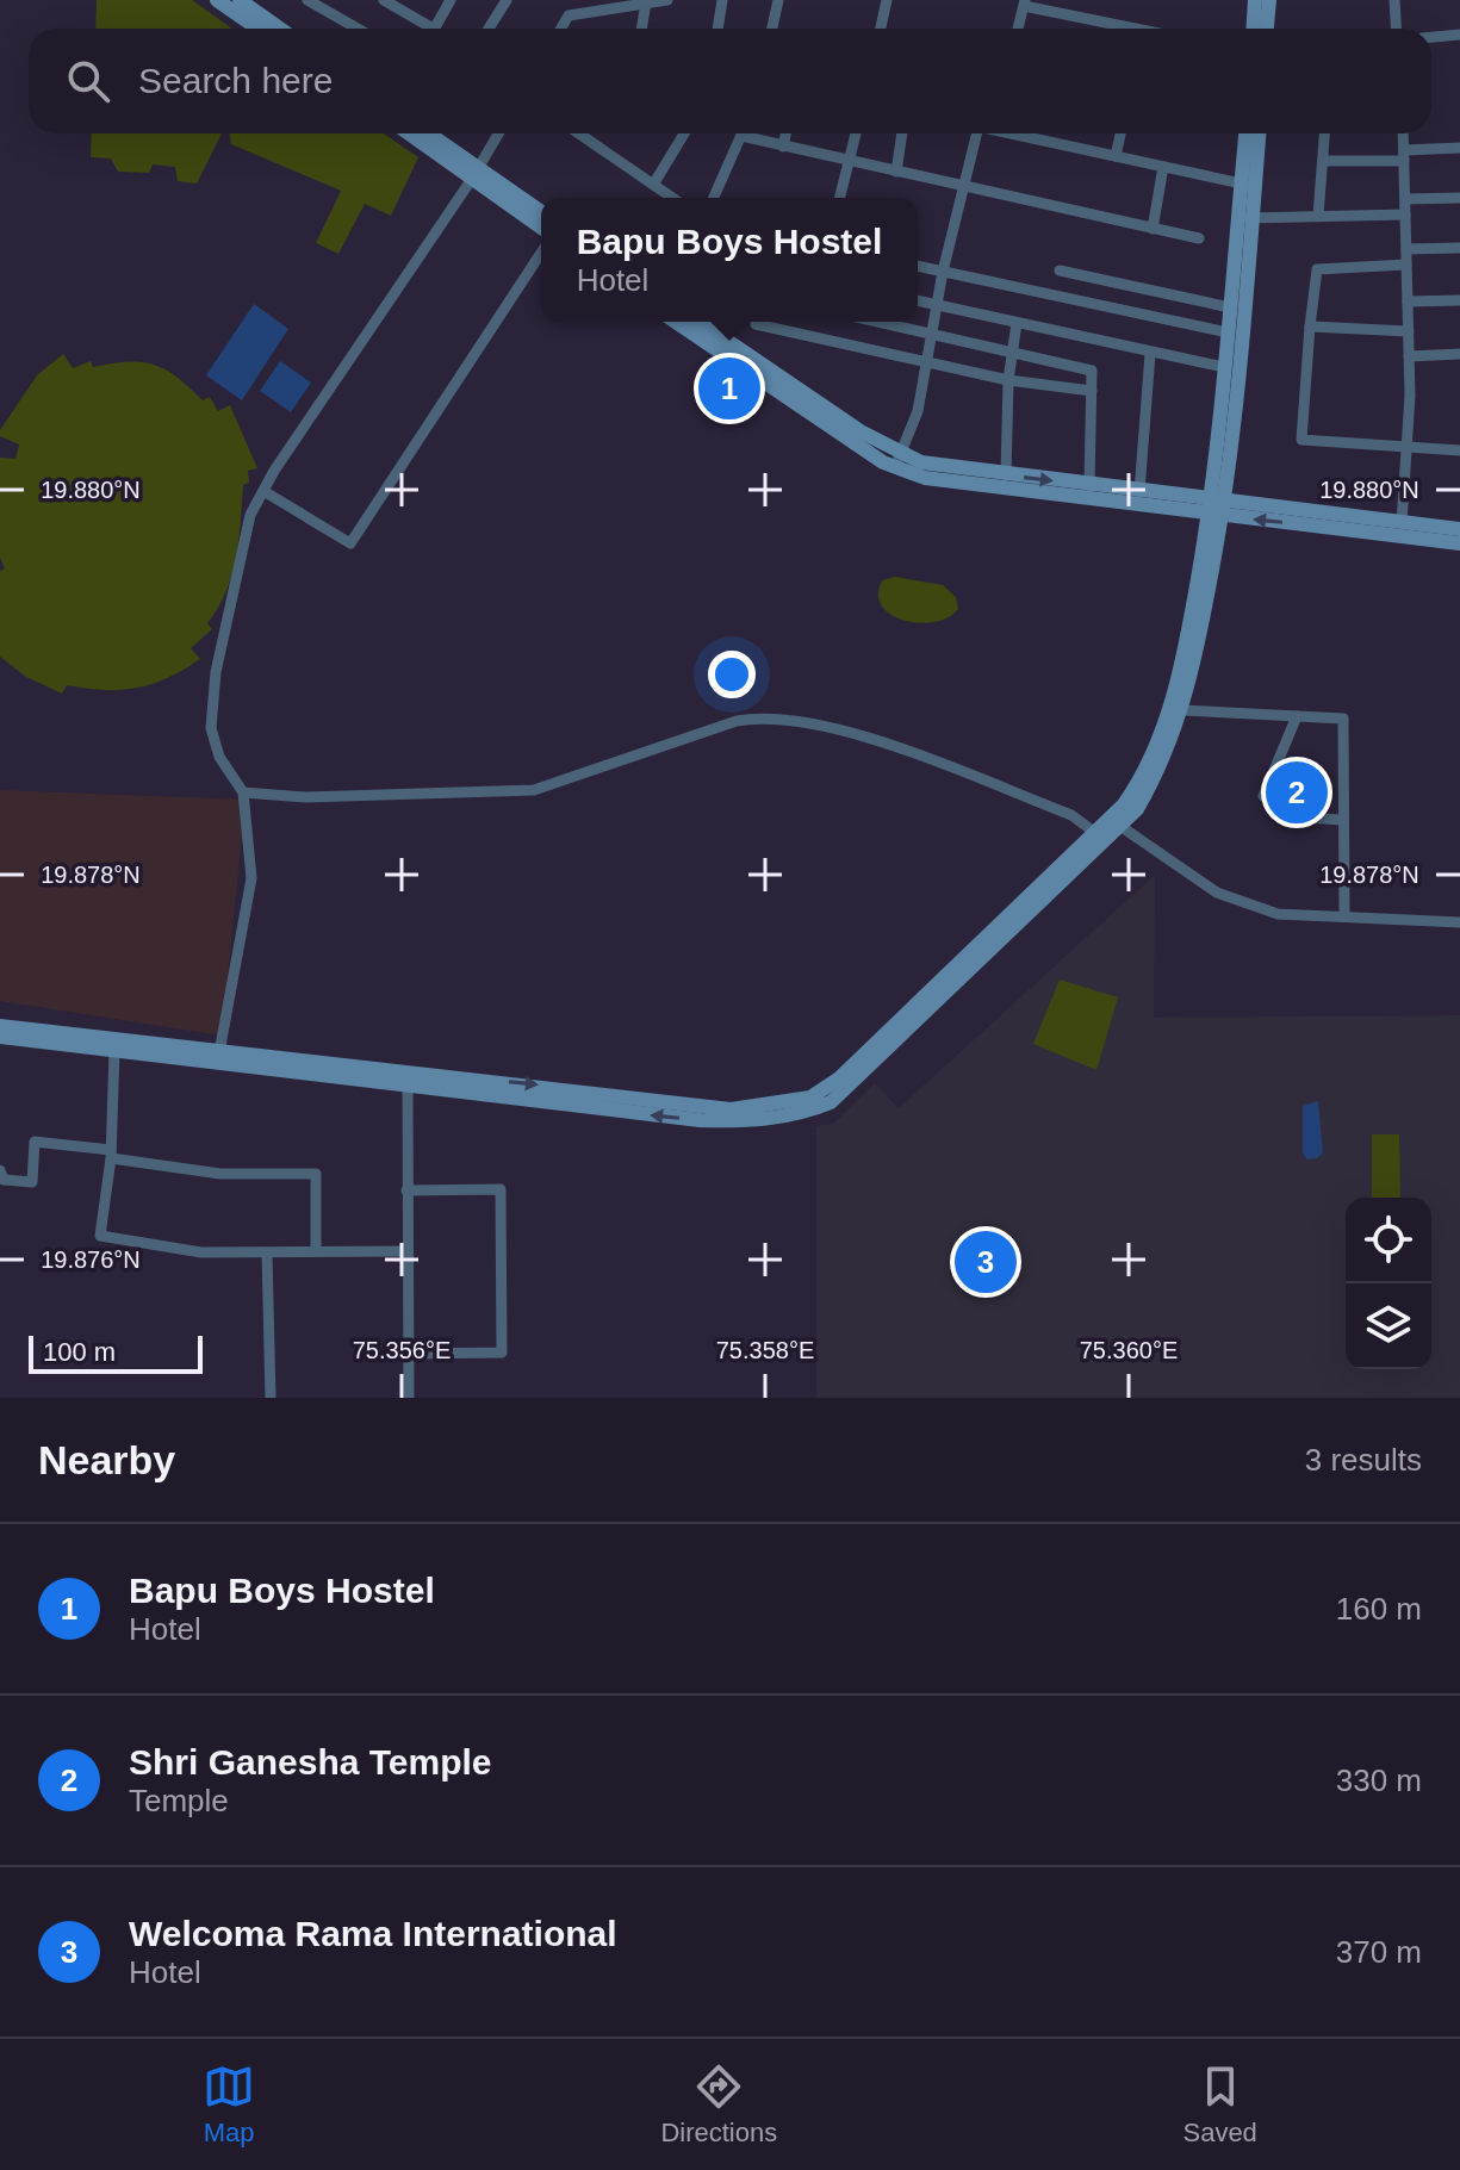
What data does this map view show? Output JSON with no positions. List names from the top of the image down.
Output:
{
  "scale_bar": "100 m",
  "page": {
    "search": "Search here",
    "popup": ["Bapu Boys Hostel", "Hotel"],
    "pins": ["1", "2", "3"],
    "scale": "100 m",
    "heading": ["Nearby", "3 results"],
    "list": [
      {
        "mark": "1",
        "name": "Bapu Boys Hostel",
        "note": "Hotel",
        "value": "160 m"
      },
      {
        "mark": "2",
        "name": "Shri Ganesha Temple",
        "note": "Temple",
        "value": "330 m"
      },
      {
        "mark": "3",
        "name": "Welcoma Rama International",
        "note": "Hotel",
        "value": "370 m"
      }
    ],
    "nav": ["Map", "Directions", "Saved"]
  },
  "coordinates": [
    "19.880°N",
    "19.878°N",
    "19.876°N",
    "75.356°E",
    "75.358°E",
    "75.360°E"
  ]
}
